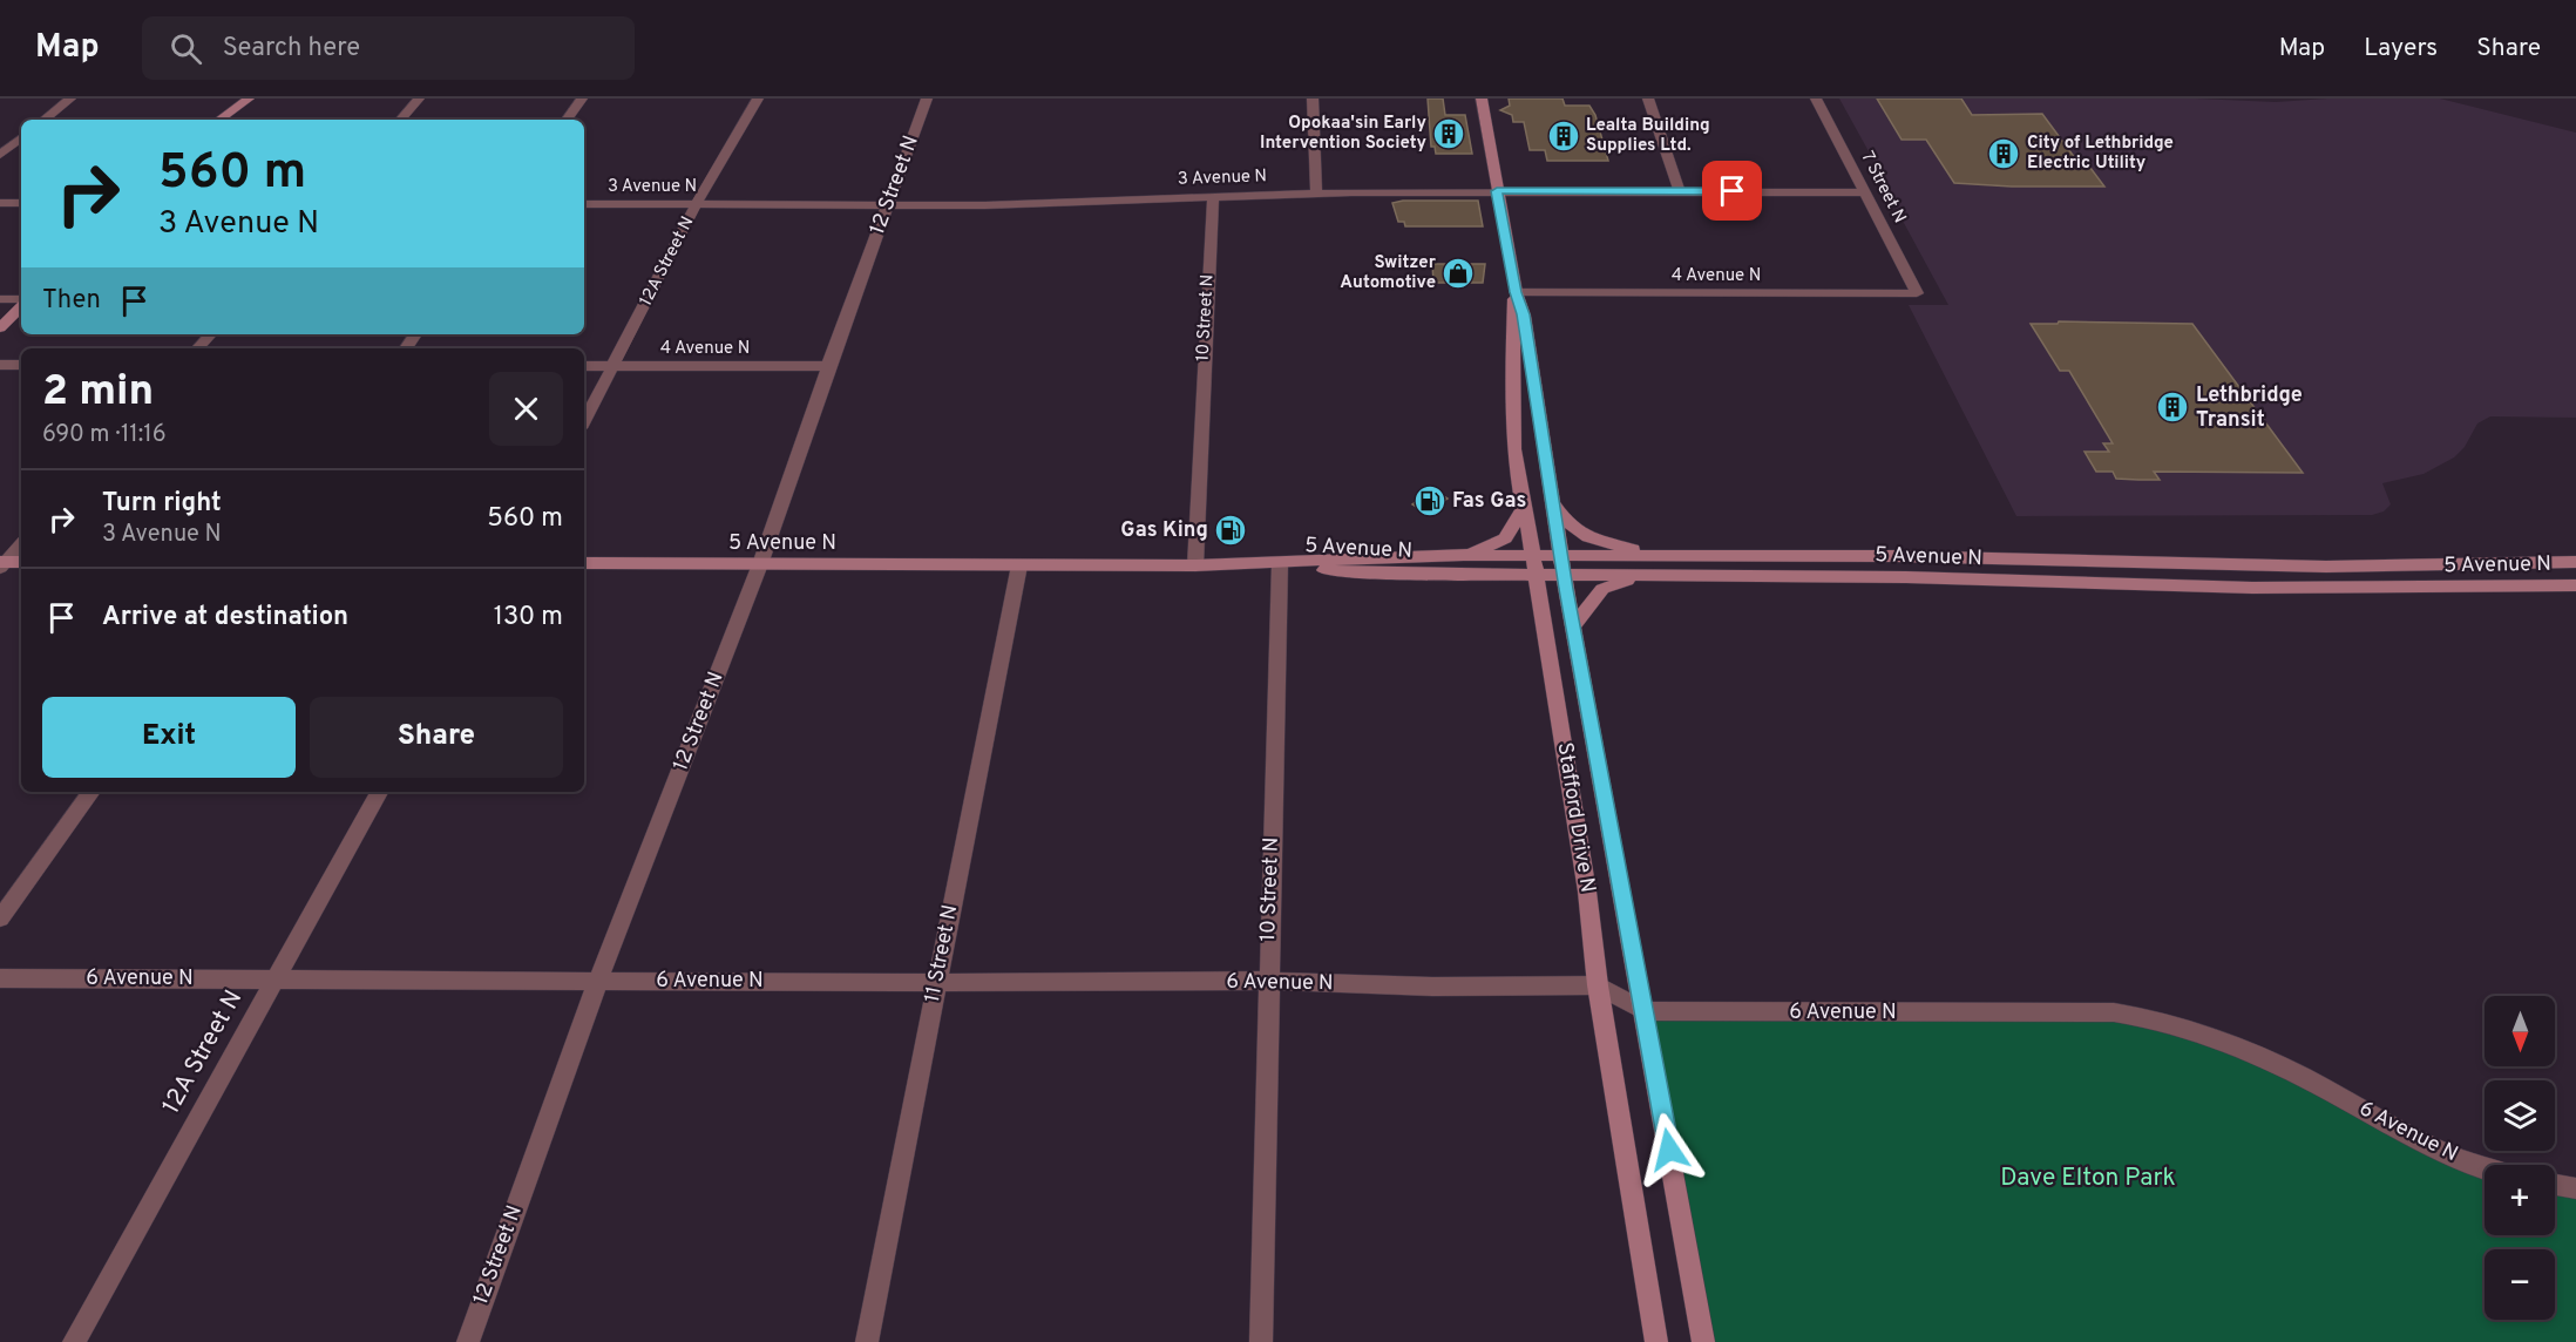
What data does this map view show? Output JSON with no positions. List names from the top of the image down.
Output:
{
  "streets": {
    "main road": ["5 Avenue N", "Stafford Drive N"],
    "street": [
      "3 Avenue N",
      "12 Street N",
      "7 Street N",
      "12A Street N",
      "4 Avenue N",
      "10 Street N",
      "11 Street N",
      "6 Avenue N"
    ]
  },
  "crossings": [
    ["3 Avenue N", "12 Street N"],
    ["3 Avenue N", "7 Street N"],
    ["3 Avenue N", "12A Street N"],
    ["3 Avenue N", "10 Street N"],
    ["3 Avenue N", "Stafford Drive N"],
    ["12 Street N", "4 Avenue N"],
    ["12 Street N", "5 Avenue N"],
    ["12 Street N", "6 Avenue N"],
    ["7 Street N", "4 Avenue N"],
    ["12A Street N", "4 Avenue N"],
    ["12A Street N", "6 Avenue N"],
    ["4 Avenue N", "Stafford Drive N"],
    ["10 Street N", "5 Avenue N"],
    ["10 Street N", "6 Avenue N"],
    ["5 Avenue N", "Stafford Drive N"],
    ["5 Avenue N", "11 Street N"],
    ["Stafford Drive N", "6 Avenue N"],
    ["11 Street N", "6 Avenue N"]
  ],
  "parks": ["Dave Elton Park"],
  "places": {
    "building": [
      "Opokaa'sin Early Intervention Society",
      "Lealta Building Supplies Ltd.",
      "City of Lethbridge Electric Utility",
      "Lethbridge Transit"
    ],
    "shop": ["Switzer Automotive"],
    "fuel station": ["Fas Gas", "Gas King"]
  },
  "north": "bottom",
  "page": {
    "header": "Map",
    "search": "Search here",
    "nav": ["Map", "Layers", "Share"],
    "turn": ["560 m", "3 Avenue N"],
    "then": "Then",
    "heading": ["2 min", "690 m · 11:16"],
    "list": [
      {
        "name": "Turn right",
        "note": "3 Avenue N",
        "value": "560 m"
      },
      {
        "name": "Arrive at destination",
        "value": "130 m"
      }
    ],
    "buttons": ["Exit", "Share"],
    "map_buttons": ["+", "−"]
  }
}
